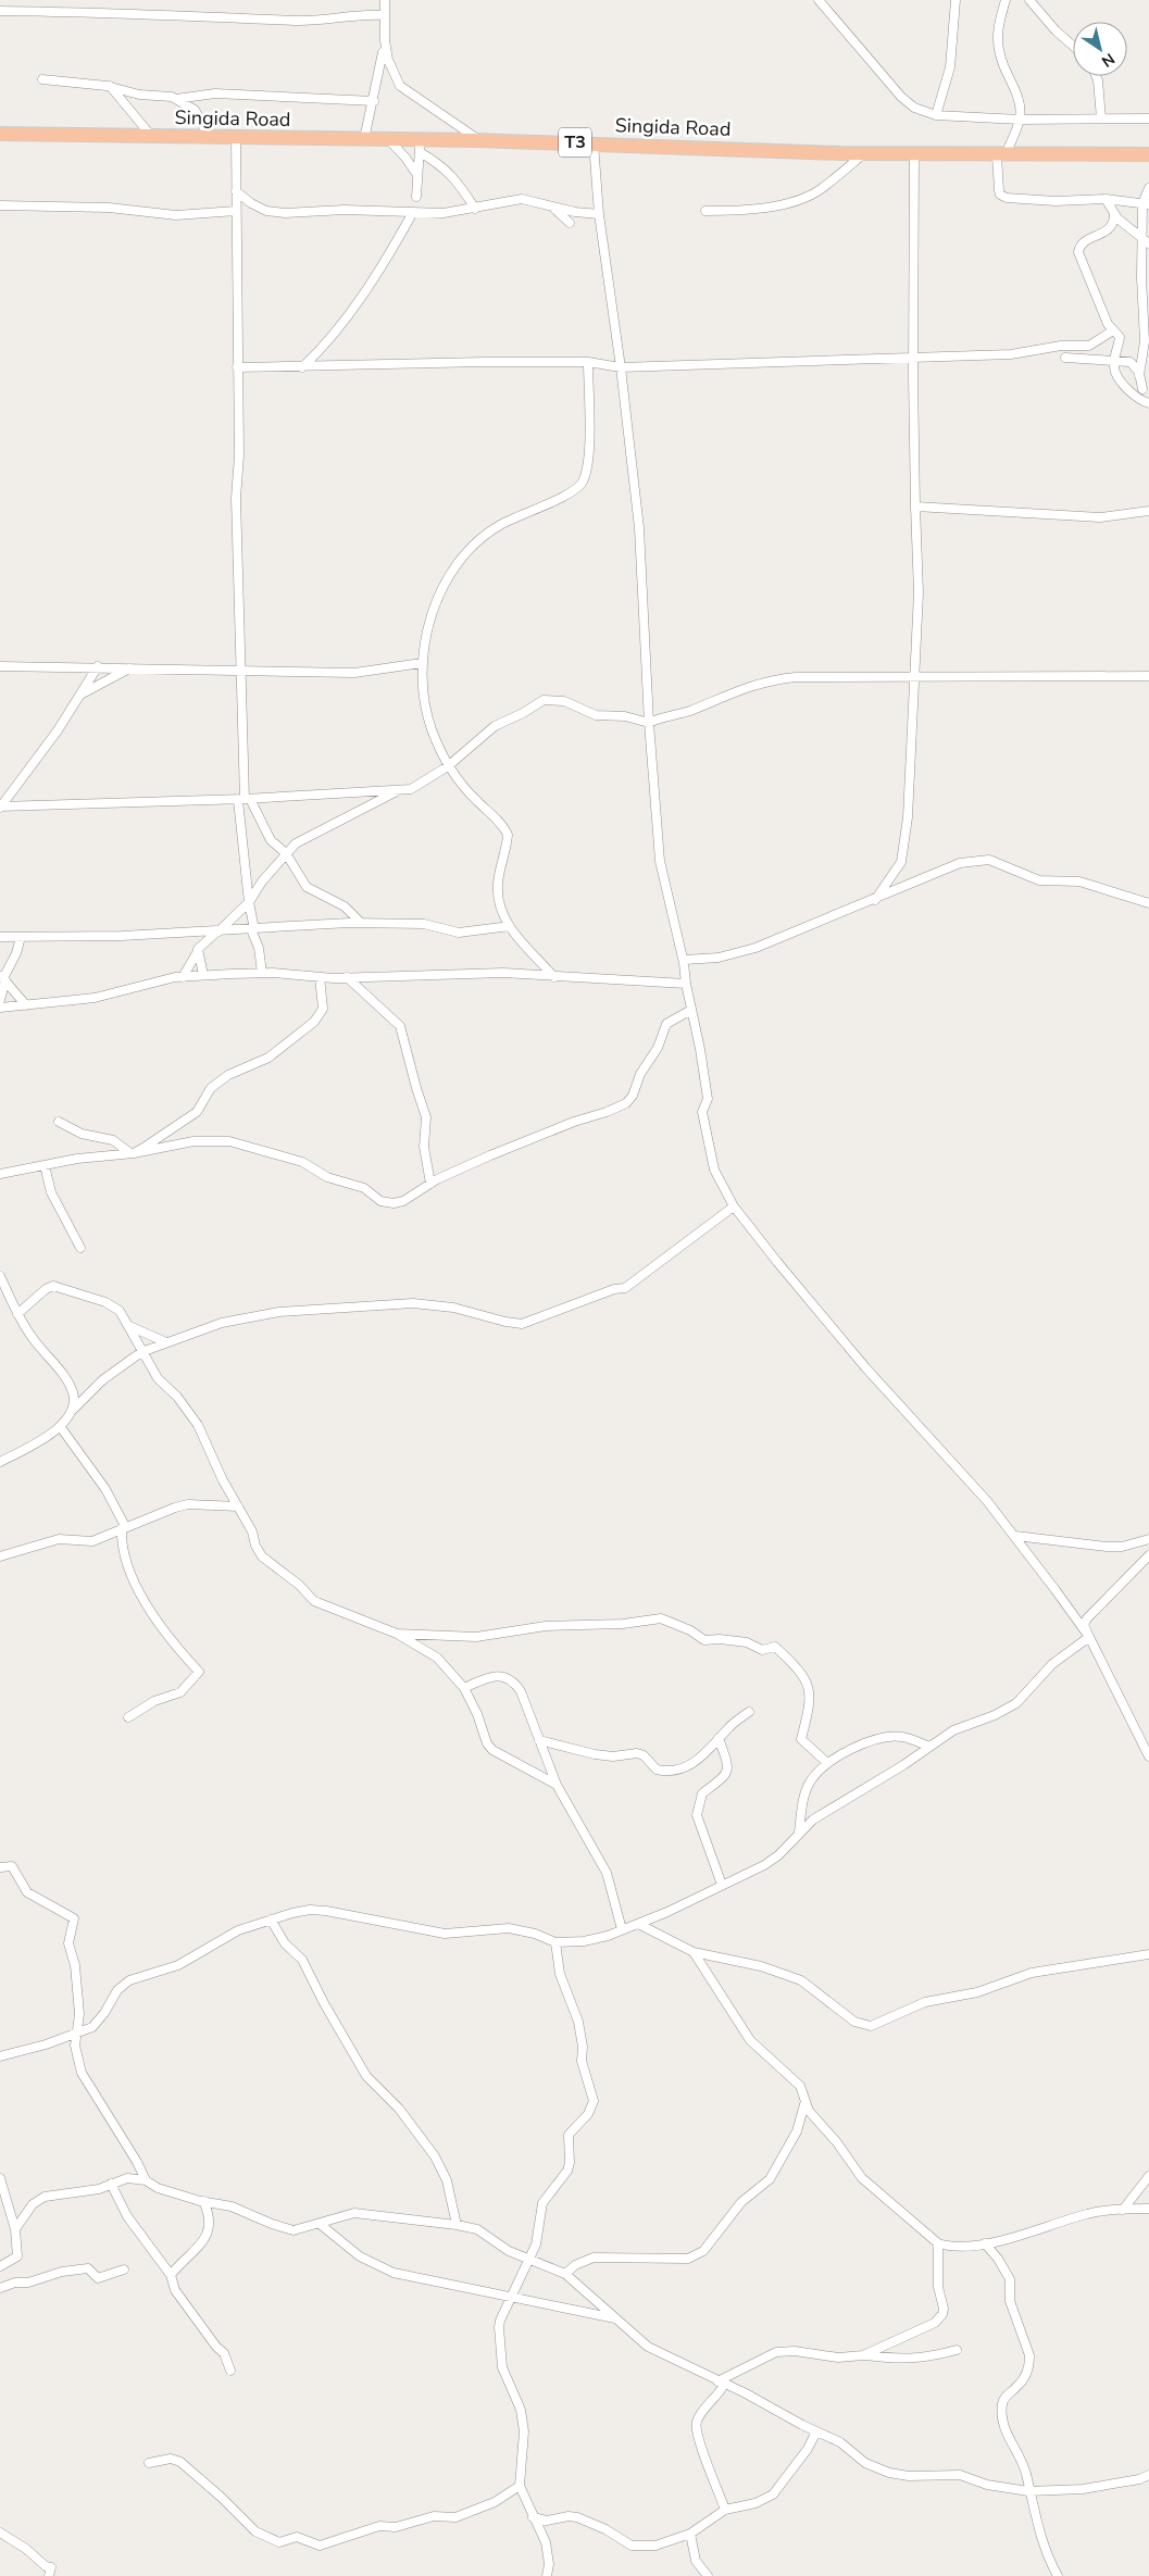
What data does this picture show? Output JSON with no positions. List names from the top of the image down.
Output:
{
  "streets": {
    "highway": ["Singida Road", "T3"]
  },
  "north": "bottom right"
}
